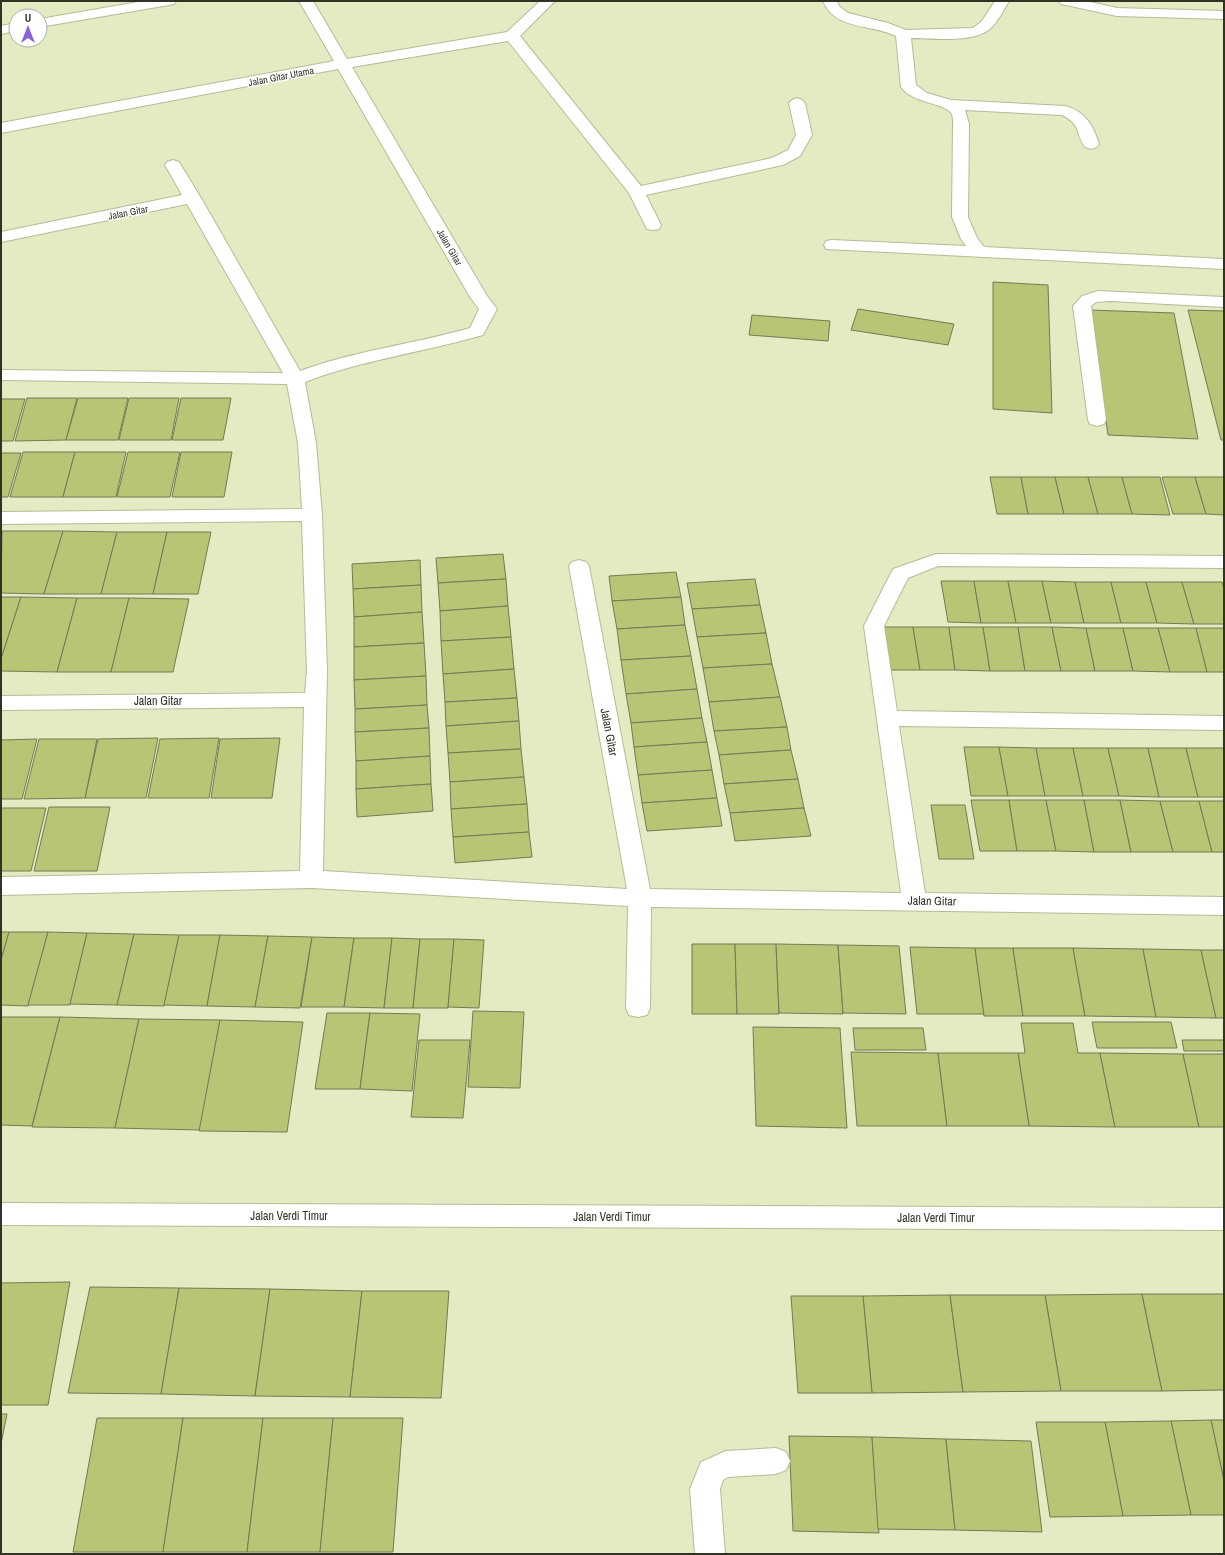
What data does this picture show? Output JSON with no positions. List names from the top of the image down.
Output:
{
  "streets": {
    "street": ["Jalan Gitar Utama", "Jalan Gitar", "Jalan Verdi Timur"]
  },
  "crossings": [
    ["Jalan Gitar Utama", "Jalan Gitar"]
  ],
  "north": "top"
}
